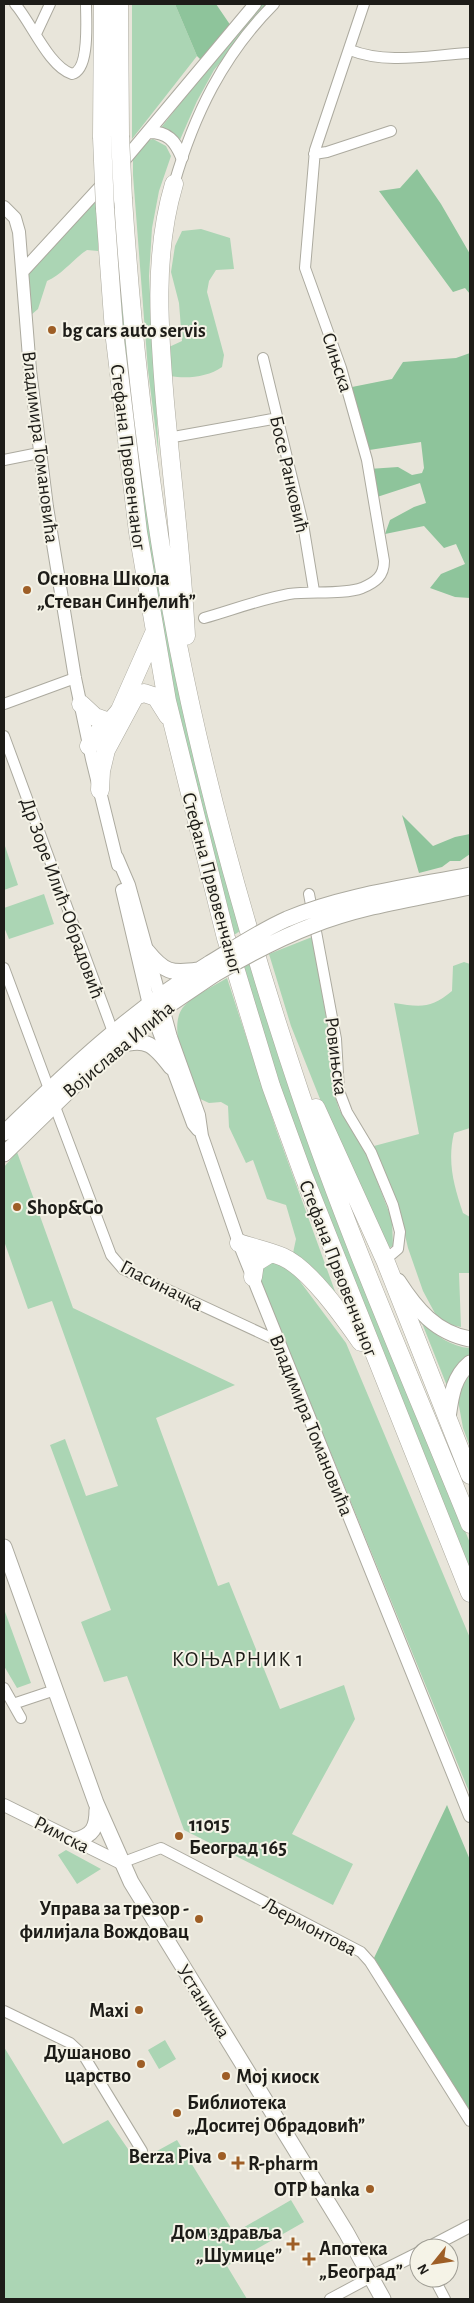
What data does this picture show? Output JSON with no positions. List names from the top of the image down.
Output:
{
  "streets": {
    "highway": ["Стефана Првовенчаног"],
    "main road": ["Војислава Илића", "Устаничка"],
    "street": [
      "Сињска",
      "Владимира Томановића",
      "Босе Ранковић",
      "Др Зоре Илић-Обрадовић",
      "Ровињска",
      "Гласиначка",
      "Римска",
      "Љермонтова"
    ]
  },
  "crossings": [
    ["Сињска", "Босе Ранковић"],
    ["Владимира Томановића", "Војислава Илића"],
    ["Владимира Томановића", "Гласиначка"],
    ["Др Зоре Илић-Обрадовић", "Војислава Илића"],
    ["Војислава Илића", "Гласиначка"],
    ["Римска", "Љермонтова"],
    ["Римска", "Устаничка"],
    ["Љермонтова", "Устаничка"]
  ],
  "districts": ["КОЊАРНИК 1"],
  "places": {
    "other": [
      "bg cars auto servis",
      "Основна Школа „Стеван Синђелић”",
      "Shop&Go",
      "11015 Београд 165",
      "Управа за трезор - филијала Вождовац",
      "Maxi",
      "Душаново царство",
      "Мој киоск",
      "Библиотека „Доситеј Обрадовић”",
      "Berza Piva",
      "OTP banka"
    ],
    "health": ["R-pharm", "Дом здравља „Шумице”", "Апотека „Београд”"]
  },
  "north": "bottom left"
}
